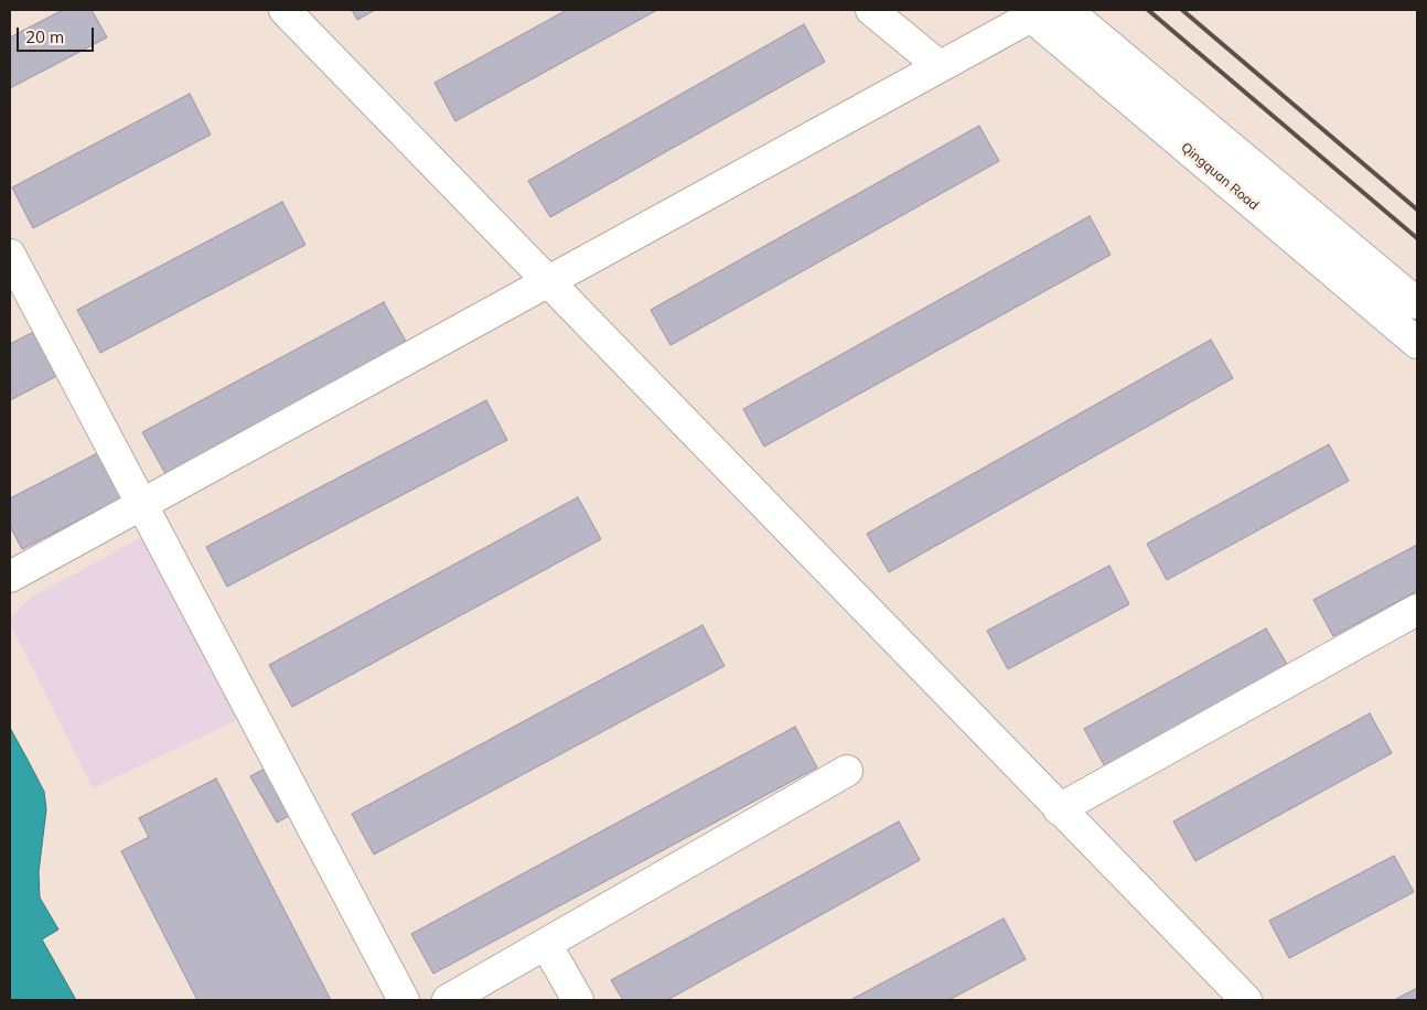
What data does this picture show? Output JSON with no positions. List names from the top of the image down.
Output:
{
  "streets": {
    "street": ["Qingquan Road"]
  },
  "scale_bar": "20 m"
}
